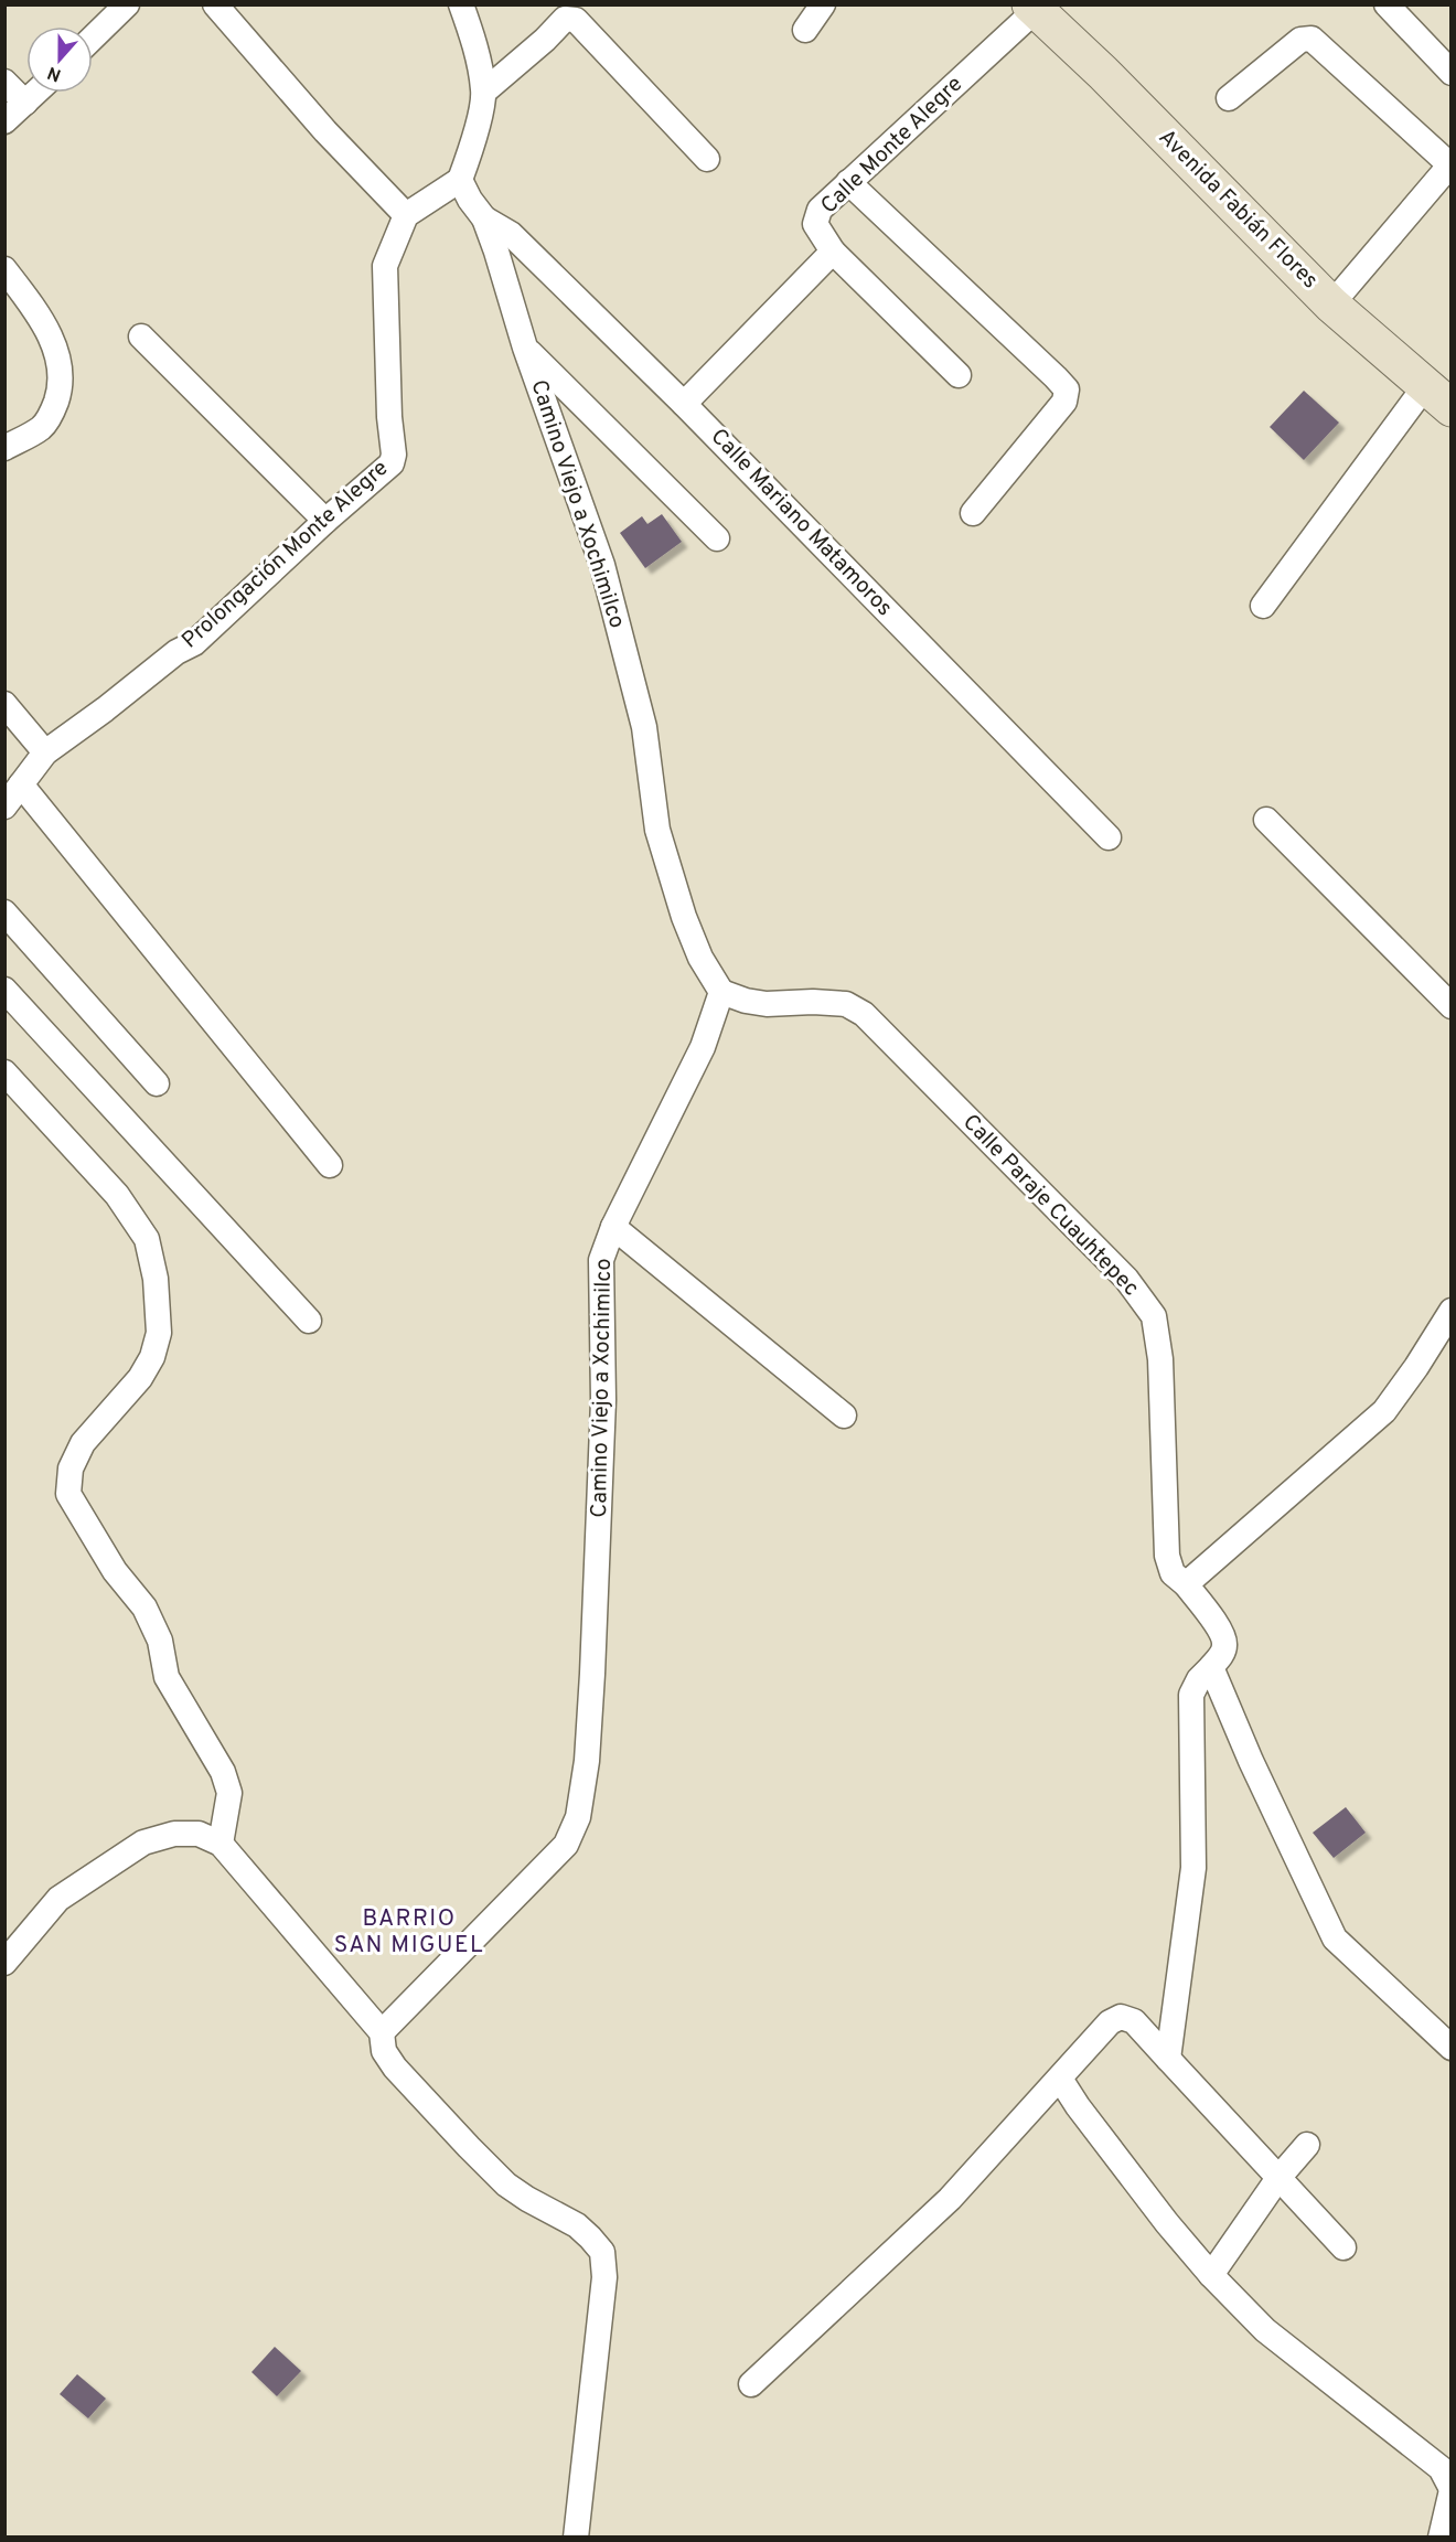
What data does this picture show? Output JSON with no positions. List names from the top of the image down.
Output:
{
  "streets": {
    "main road": ["Avenida Fabián Flores"],
    "street": [
      "Calle Monte Alegre",
      "Camino Viejo a Xochimilco",
      "Calle Mariano Matamoros",
      "Prolongación Monte Alegre",
      "Calle Paraje Cuauhtepec"
    ]
  },
  "crossings": [
    ["Calle Monte Alegre", "Avenida Fabián Flores"],
    ["Calle Monte Alegre", "Calle Mariano Matamoros"],
    ["Camino Viejo a Xochimilco", "Calle Mariano Matamoros"],
    ["Camino Viejo a Xochimilco", "Calle Paraje Cuauhtepec"]
  ],
  "districts": ["BARRIO SAN MIGUEL"],
  "north": "bottom"
}
